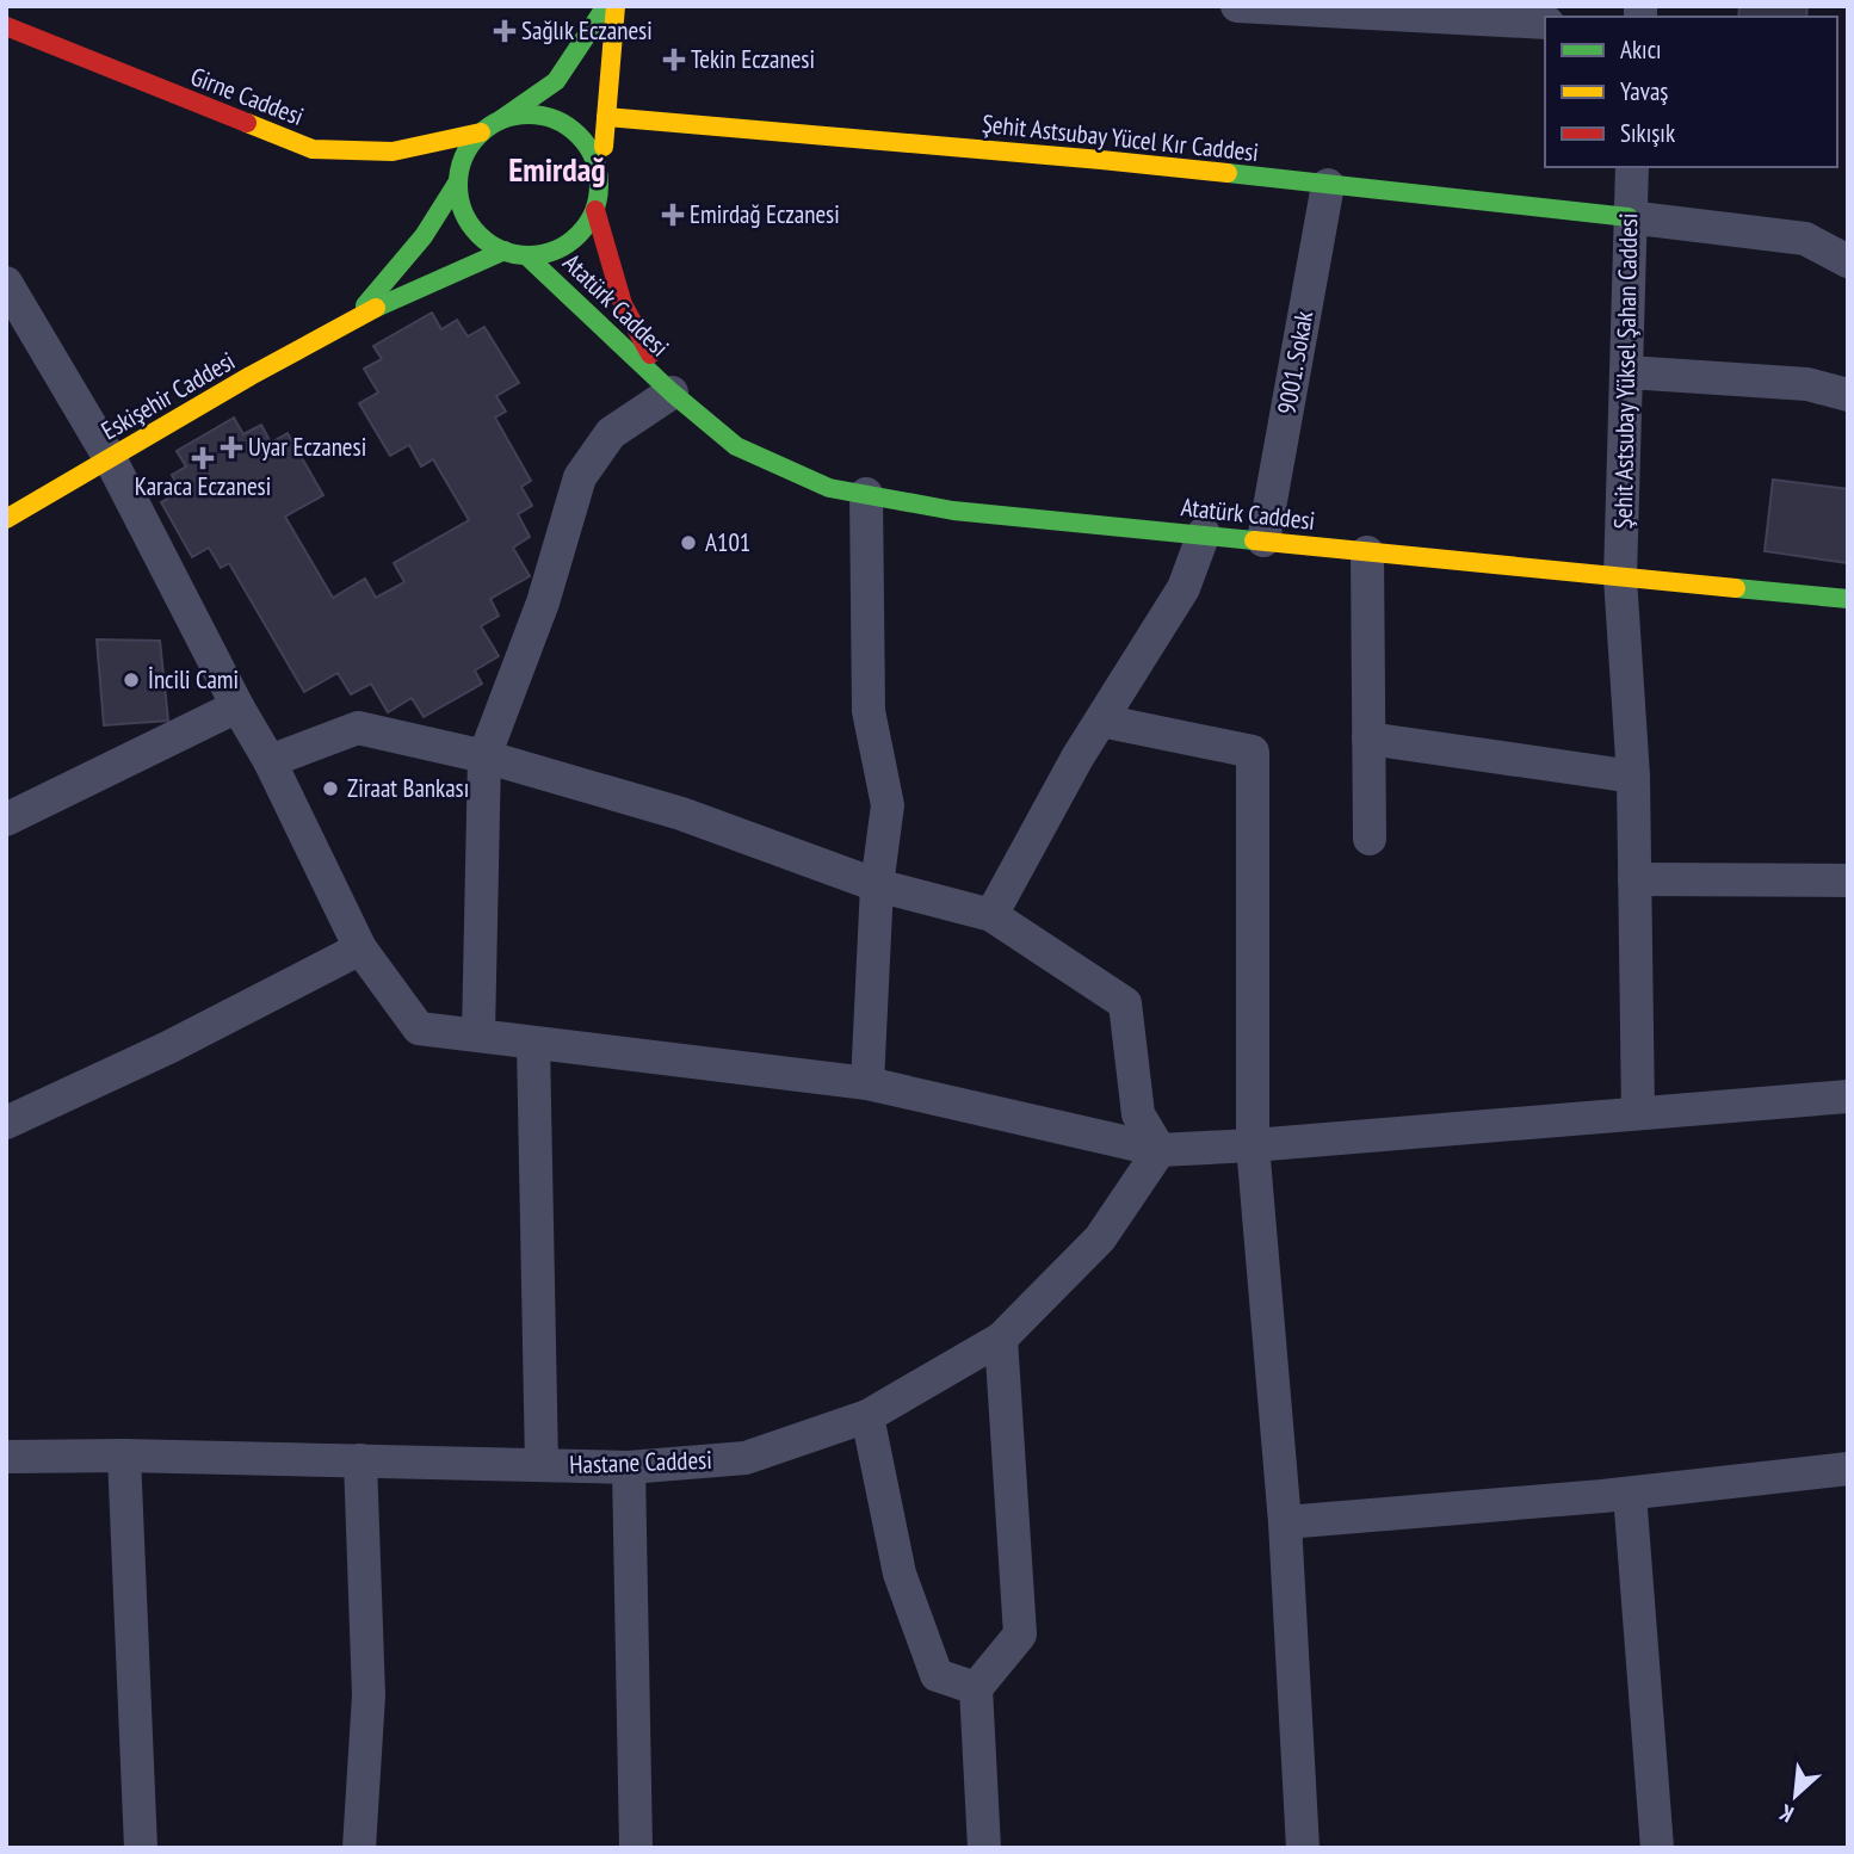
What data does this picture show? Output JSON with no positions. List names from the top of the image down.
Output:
{
  "streets": {
    "main road": [
      "Girne Caddesi",
      "Şehit Astsubay Yücel Kır Caddesi",
      "Atatürk Caddesi",
      "Eskişehir Caddesi"
    ],
    "street": ["9001. Sokak", "Şehit Astsubay Yüksel Şahan Caddesi", "Hastane Caddesi"]
  },
  "crossings": [
    ["Girne Caddesi", "Atatürk Caddesi"],
    ["Girne Caddesi", "Eskişehir Caddesi"],
    ["Şehit Astsubay Yücel Kır Caddesi", "9001. Sokak"],
    ["Şehit Astsubay Yücel Kır Caddesi", "Şehit Astsubay Yüksel Şahan Caddesi"],
    ["Atatürk Caddesi", "9001. Sokak"],
    ["Atatürk Caddesi", "Şehit Astsubay Yüksel Şahan Caddesi"],
    ["Atatürk Caddesi", "Eskişehir Caddesi"]
  ],
  "districts": ["Emirdağ"],
  "places": {
    "health": [
      "Sağlık Eczanesi",
      "Tekin Eczanesi",
      "Emirdağ Eczanesi",
      "Uyar Eczanesi",
      "Karaca Eczanesi"
    ],
    "other": ["A101", "İncili Cami", "Ziraat Bankası"]
  },
  "legend": ["Akıcı", "Yavaş", "Sıkışık"],
  "north": "bottom left"
}
